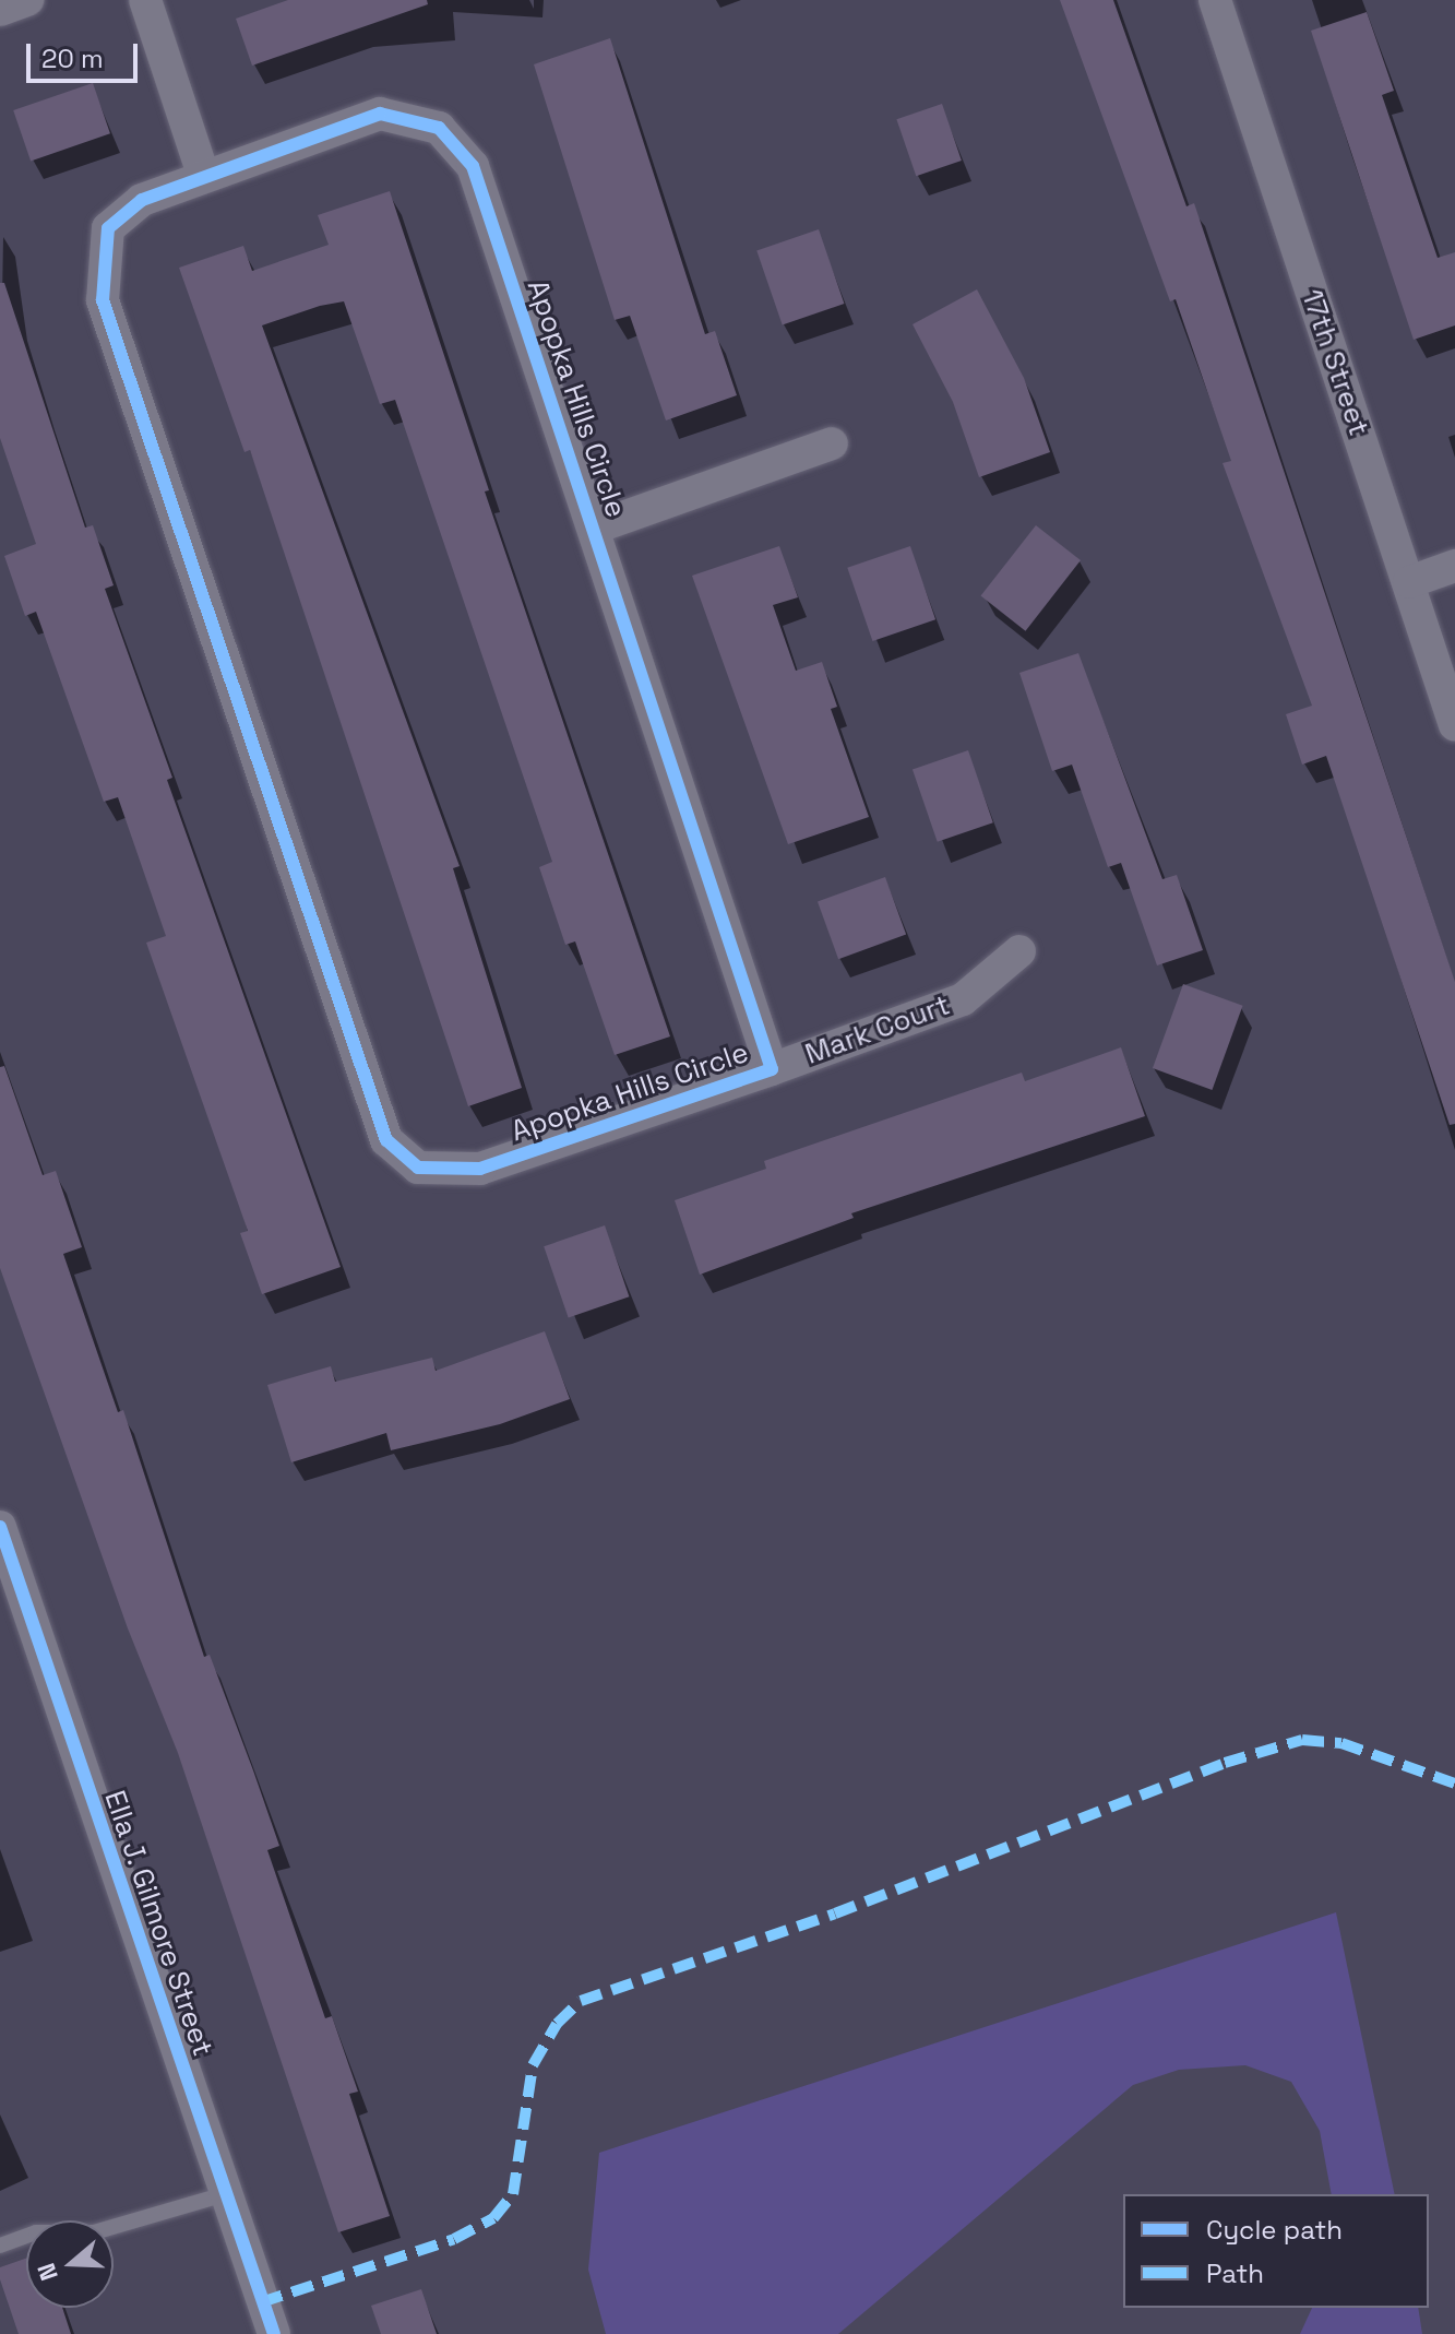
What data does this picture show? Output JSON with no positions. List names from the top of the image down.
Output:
{
  "streets": {
    "street": [
      "17th Street",
      "Apopka Hills Circle",
      "Mark Court",
      "Ella J. Gilmore Street"
    ]
  },
  "crossings": [
    ["Apopka Hills Circle", "Mark Court"]
  ],
  "legend": ["Cycle path", "Path"],
  "scale_bar": "20 m",
  "north": "left"
}
